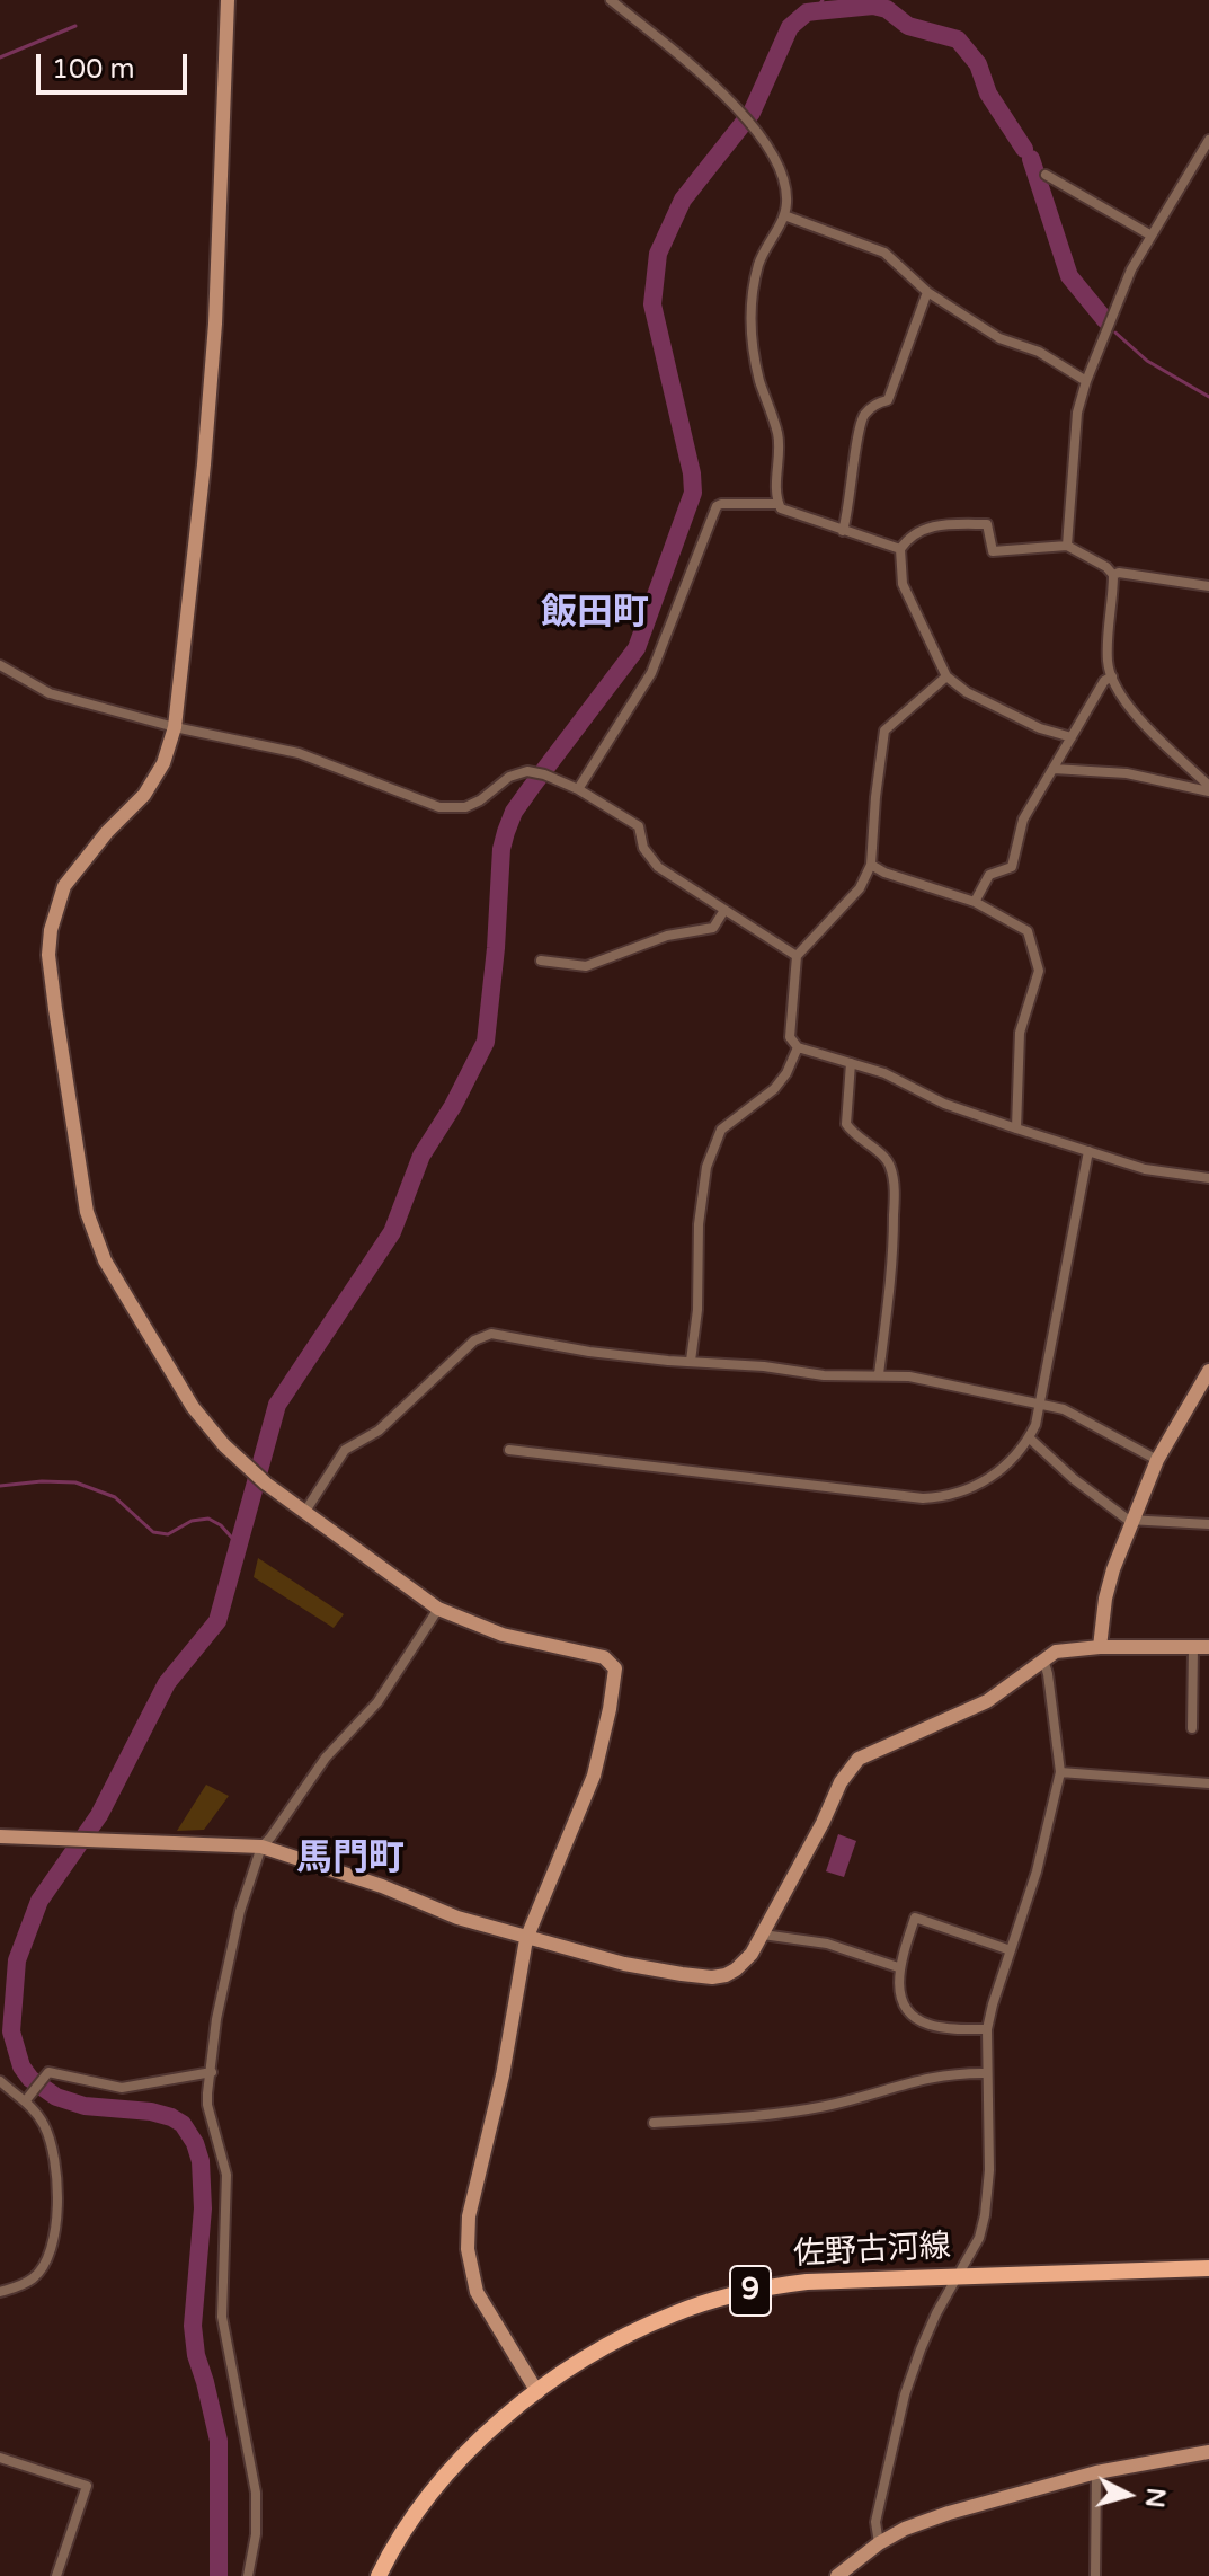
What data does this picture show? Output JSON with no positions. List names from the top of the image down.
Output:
{
  "streets": {
    "main road": ["佐野古河線", "9"]
  },
  "districts": ["飯田町", "馬門町"],
  "scale_bar": "100 m",
  "north": "right"
}
